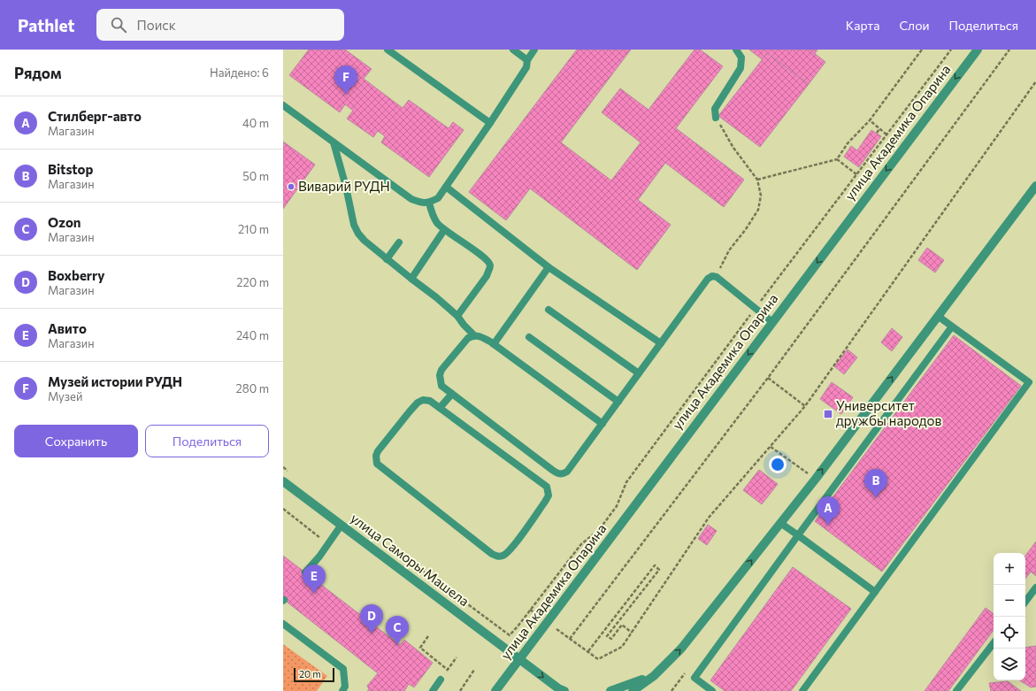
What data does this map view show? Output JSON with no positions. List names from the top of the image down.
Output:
{
  "streets": {
    "street": ["улица Академика Опарина", "улица Саморы Машела"]
  },
  "crossings": [
    ["улица Академика Опарина", "улица Саморы Машела"]
  ],
  "one_way": ["улица Академика Опарина"],
  "places": {
    "other": ["Виварий РУДН"],
    "transit": ["Университет дружбы народов"]
  },
  "scale_bar": "20 m",
  "page": {
    "header": "Pathlet",
    "search": "Поиск",
    "nav": ["Карта", "Слои", "Поделиться"],
    "heading": ["Рядом", "Найдено: 6"],
    "pins": [
      "F",
      "B",
      "A",
      "E",
      "D",
      "C"
    ],
    "list": [
      {
        "mark": "A",
        "name": "Стилберг-авто",
        "note": "Магазин",
        "value": "40 m"
      },
      {
        "mark": "B",
        "name": "Bitstop",
        "note": "Магазин",
        "value": "50 m"
      },
      {
        "mark": "C",
        "name": "Ozon",
        "note": "Магазин",
        "value": "210 m"
      },
      {
        "mark": "D",
        "name": "Boxberry",
        "note": "Магазин",
        "value": "220 m"
      },
      {
        "mark": "E",
        "name": "Авито",
        "note": "Магазин",
        "value": "240 m"
      },
      {
        "mark": "F",
        "name": "Музей истории РУДН",
        "note": "Музей",
        "value": "280 m"
      }
    ],
    "buttons": ["Сохранить", "Поделиться"],
    "map_buttons": ["+", "−"],
    "scale": "20 m"
  }
}
